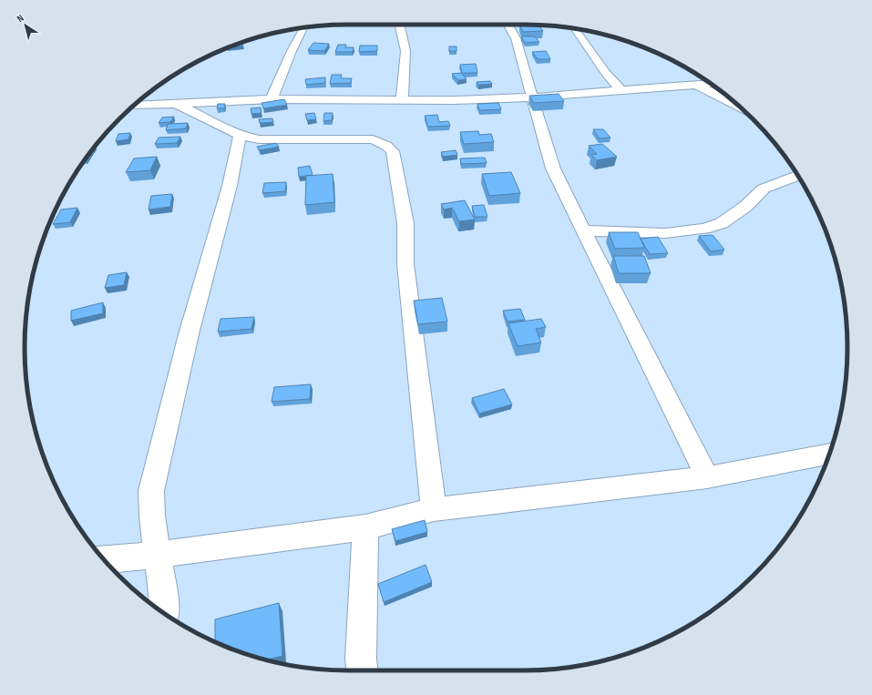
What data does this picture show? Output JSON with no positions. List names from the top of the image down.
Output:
{
  "north": "top left"
}
